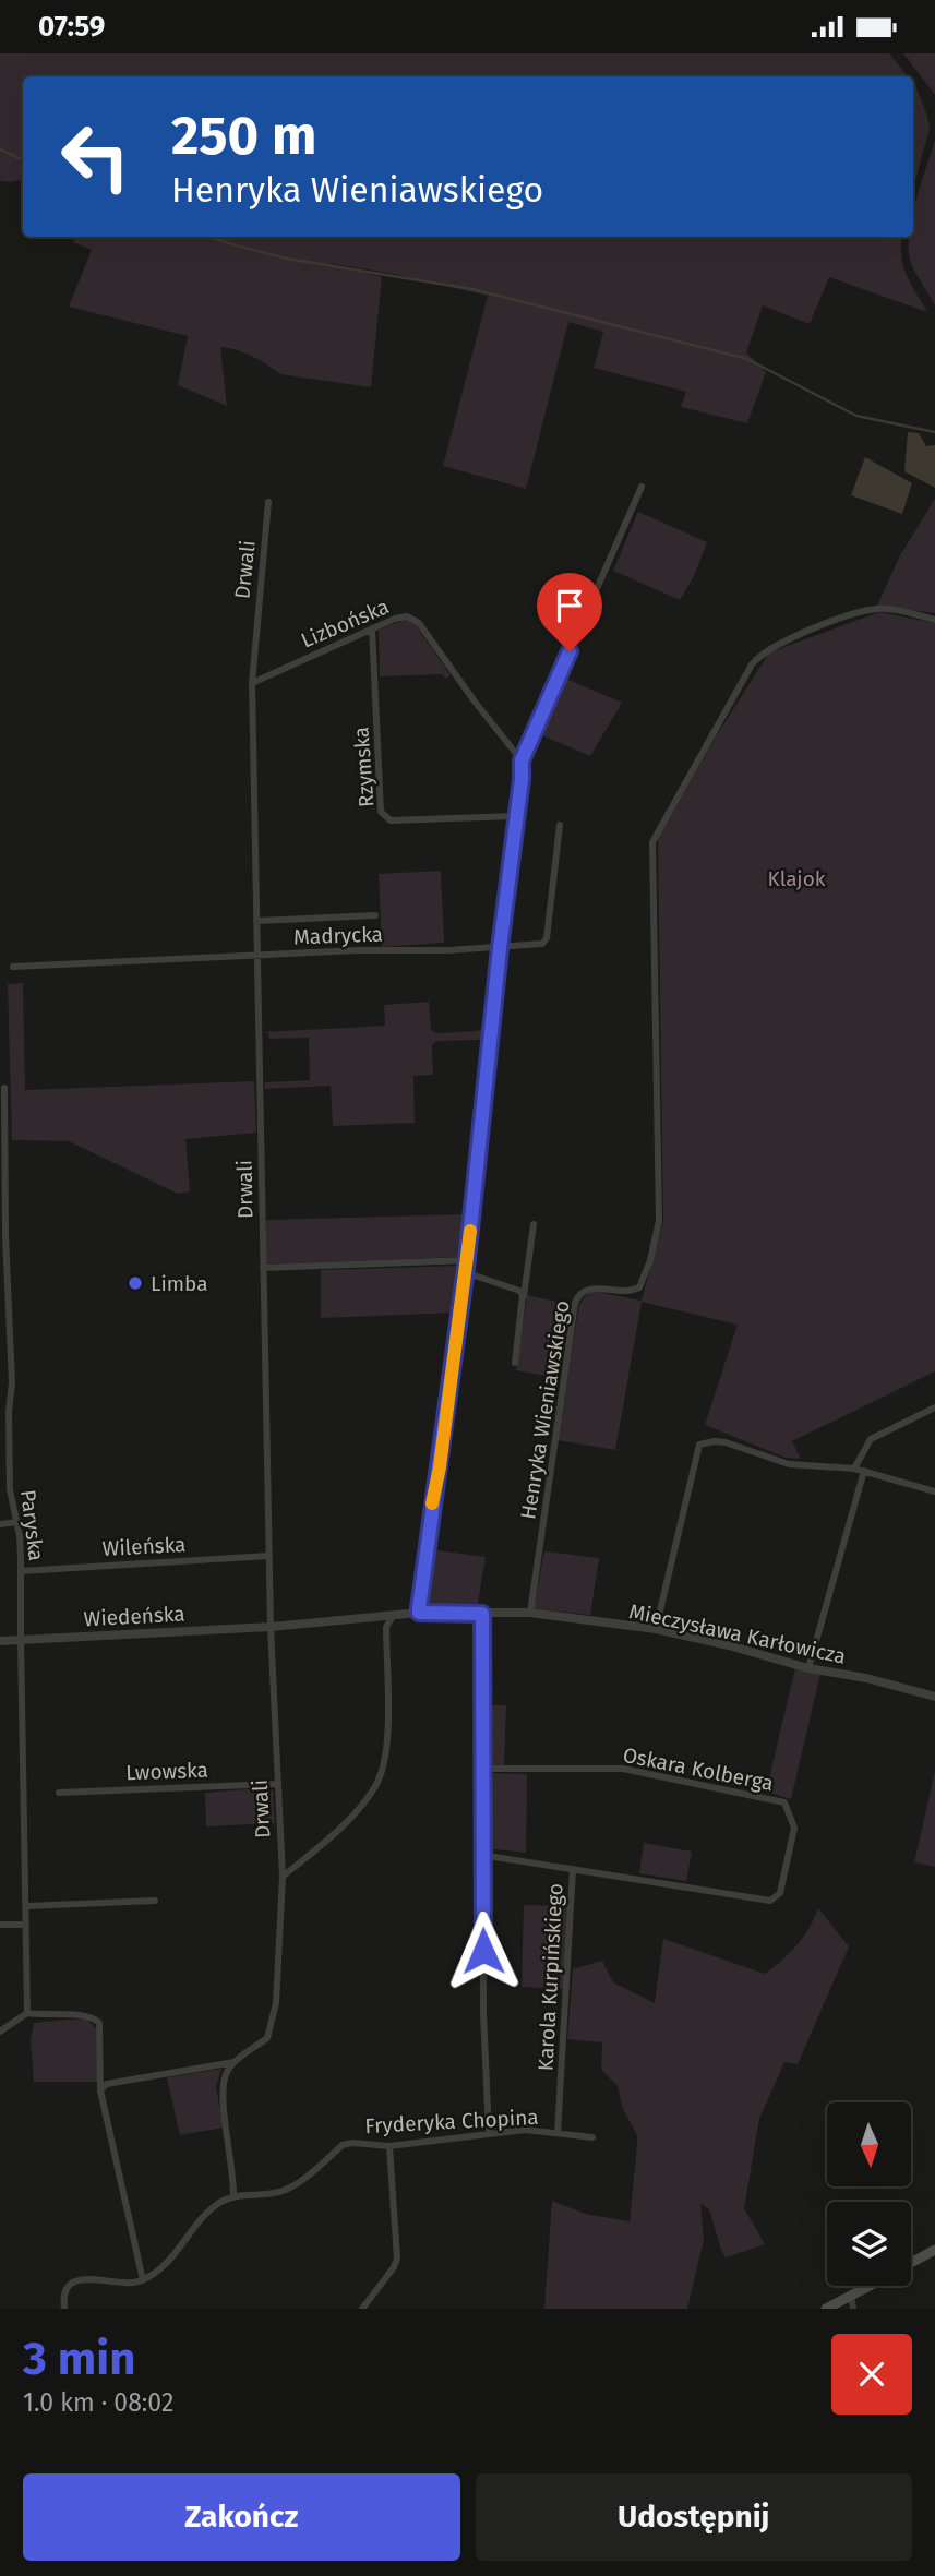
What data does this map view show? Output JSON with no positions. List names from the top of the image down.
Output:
{
  "streets": {
    "street": [
      "Drwali",
      "Lizbońska",
      "Rzymska",
      "Madrycka",
      "Henryka Wieniawskiego",
      "Paryska",
      "Wileńska",
      "Wiedeńska",
      "Mieczysława Karłowicza",
      "Oskara Kolberga",
      "Lwowska",
      "Karola Kurpińskiego",
      "Fryderyka Chopina"
    ]
  },
  "crossings": [
    ["Drwali", "Lizbońska"],
    ["Drwali", "Madrycka"],
    ["Drwali", "Wileńska"],
    ["Drwali", "Wiedeńska"],
    ["Drwali", "Lwowska"],
    ["Lizbońska", "Rzymska"],
    ["Henryka Wieniawskiego", "Mieczysława Karłowicza"],
    ["Paryska", "Wileńska"],
    ["Paryska", "Wiedeńska"],
    ["Oskara Kolberga", "Karola Kurpińskiego"],
    ["Karola Kurpińskiego", "Fryderyka Chopina"]
  ],
  "parks": ["Klajok"],
  "places": ["Limba"],
  "north": "bottom",
  "page": {
    "status": "07:59",
    "turn": ["250 m", "Henryka Wieniawskiego"],
    "heading": ["3 min", "1.0 km · 08:02"],
    "buttons": ["Zakończ", "Udostępnij"]
  }
}
